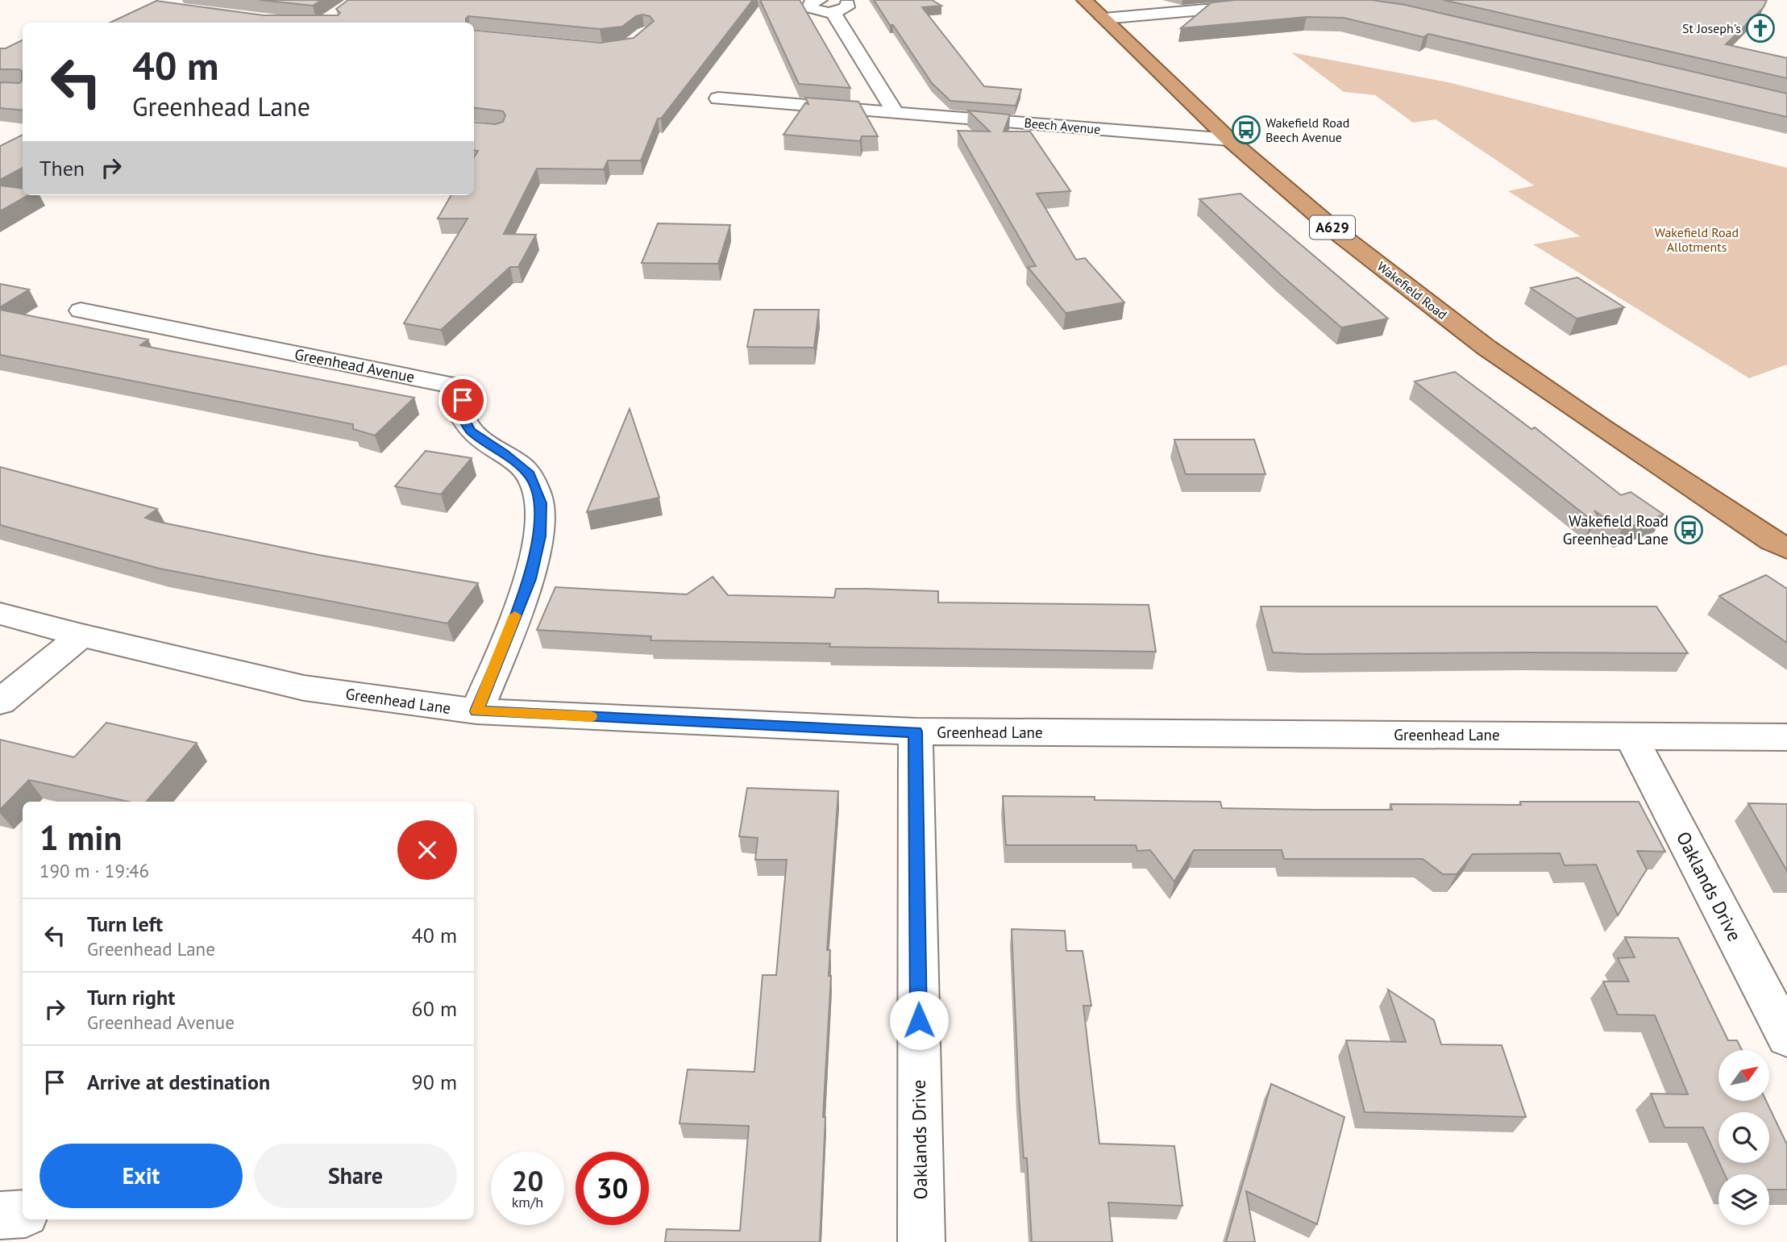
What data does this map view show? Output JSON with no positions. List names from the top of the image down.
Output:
{
  "streets": {
    "highway": ["A629", "Wakefield Road"],
    "street": [
      "Beech Avenue",
      "Greenhead Avenue",
      "Greenhead Lane",
      "Oaklands Drive"
    ]
  },
  "crossings": [
    ["Beech Avenue", "Wakefield Road"],
    ["Greenhead Avenue", "Greenhead Lane"],
    ["Greenhead Lane", "Oaklands Drive"]
  ],
  "parks": ["Wakefield Road Allotments"],
  "places": {
    "church": ["St Joseph's"],
    "bus stop": ["Wakefield Road Beech Avenue", "Wakefield Road Greenhead Lane"]
  },
  "north": "top right",
  "page": {
    "turn": ["40 m", "Greenhead Lane"],
    "then": "Then",
    "heading": ["1 min", "190 m · 19:46"],
    "list": [
      {
        "name": "Turn left",
        "note": "Greenhead Lane",
        "value": "40 m"
      },
      {
        "name": "Turn right",
        "note": "Greenhead Avenue",
        "value": "60 m"
      },
      {
        "name": "Arrive at destination",
        "value": "90 m"
      }
    ],
    "buttons": ["Exit", "Share"],
    "speed": "20 km/h",
    "limit": "30"
  }
}
